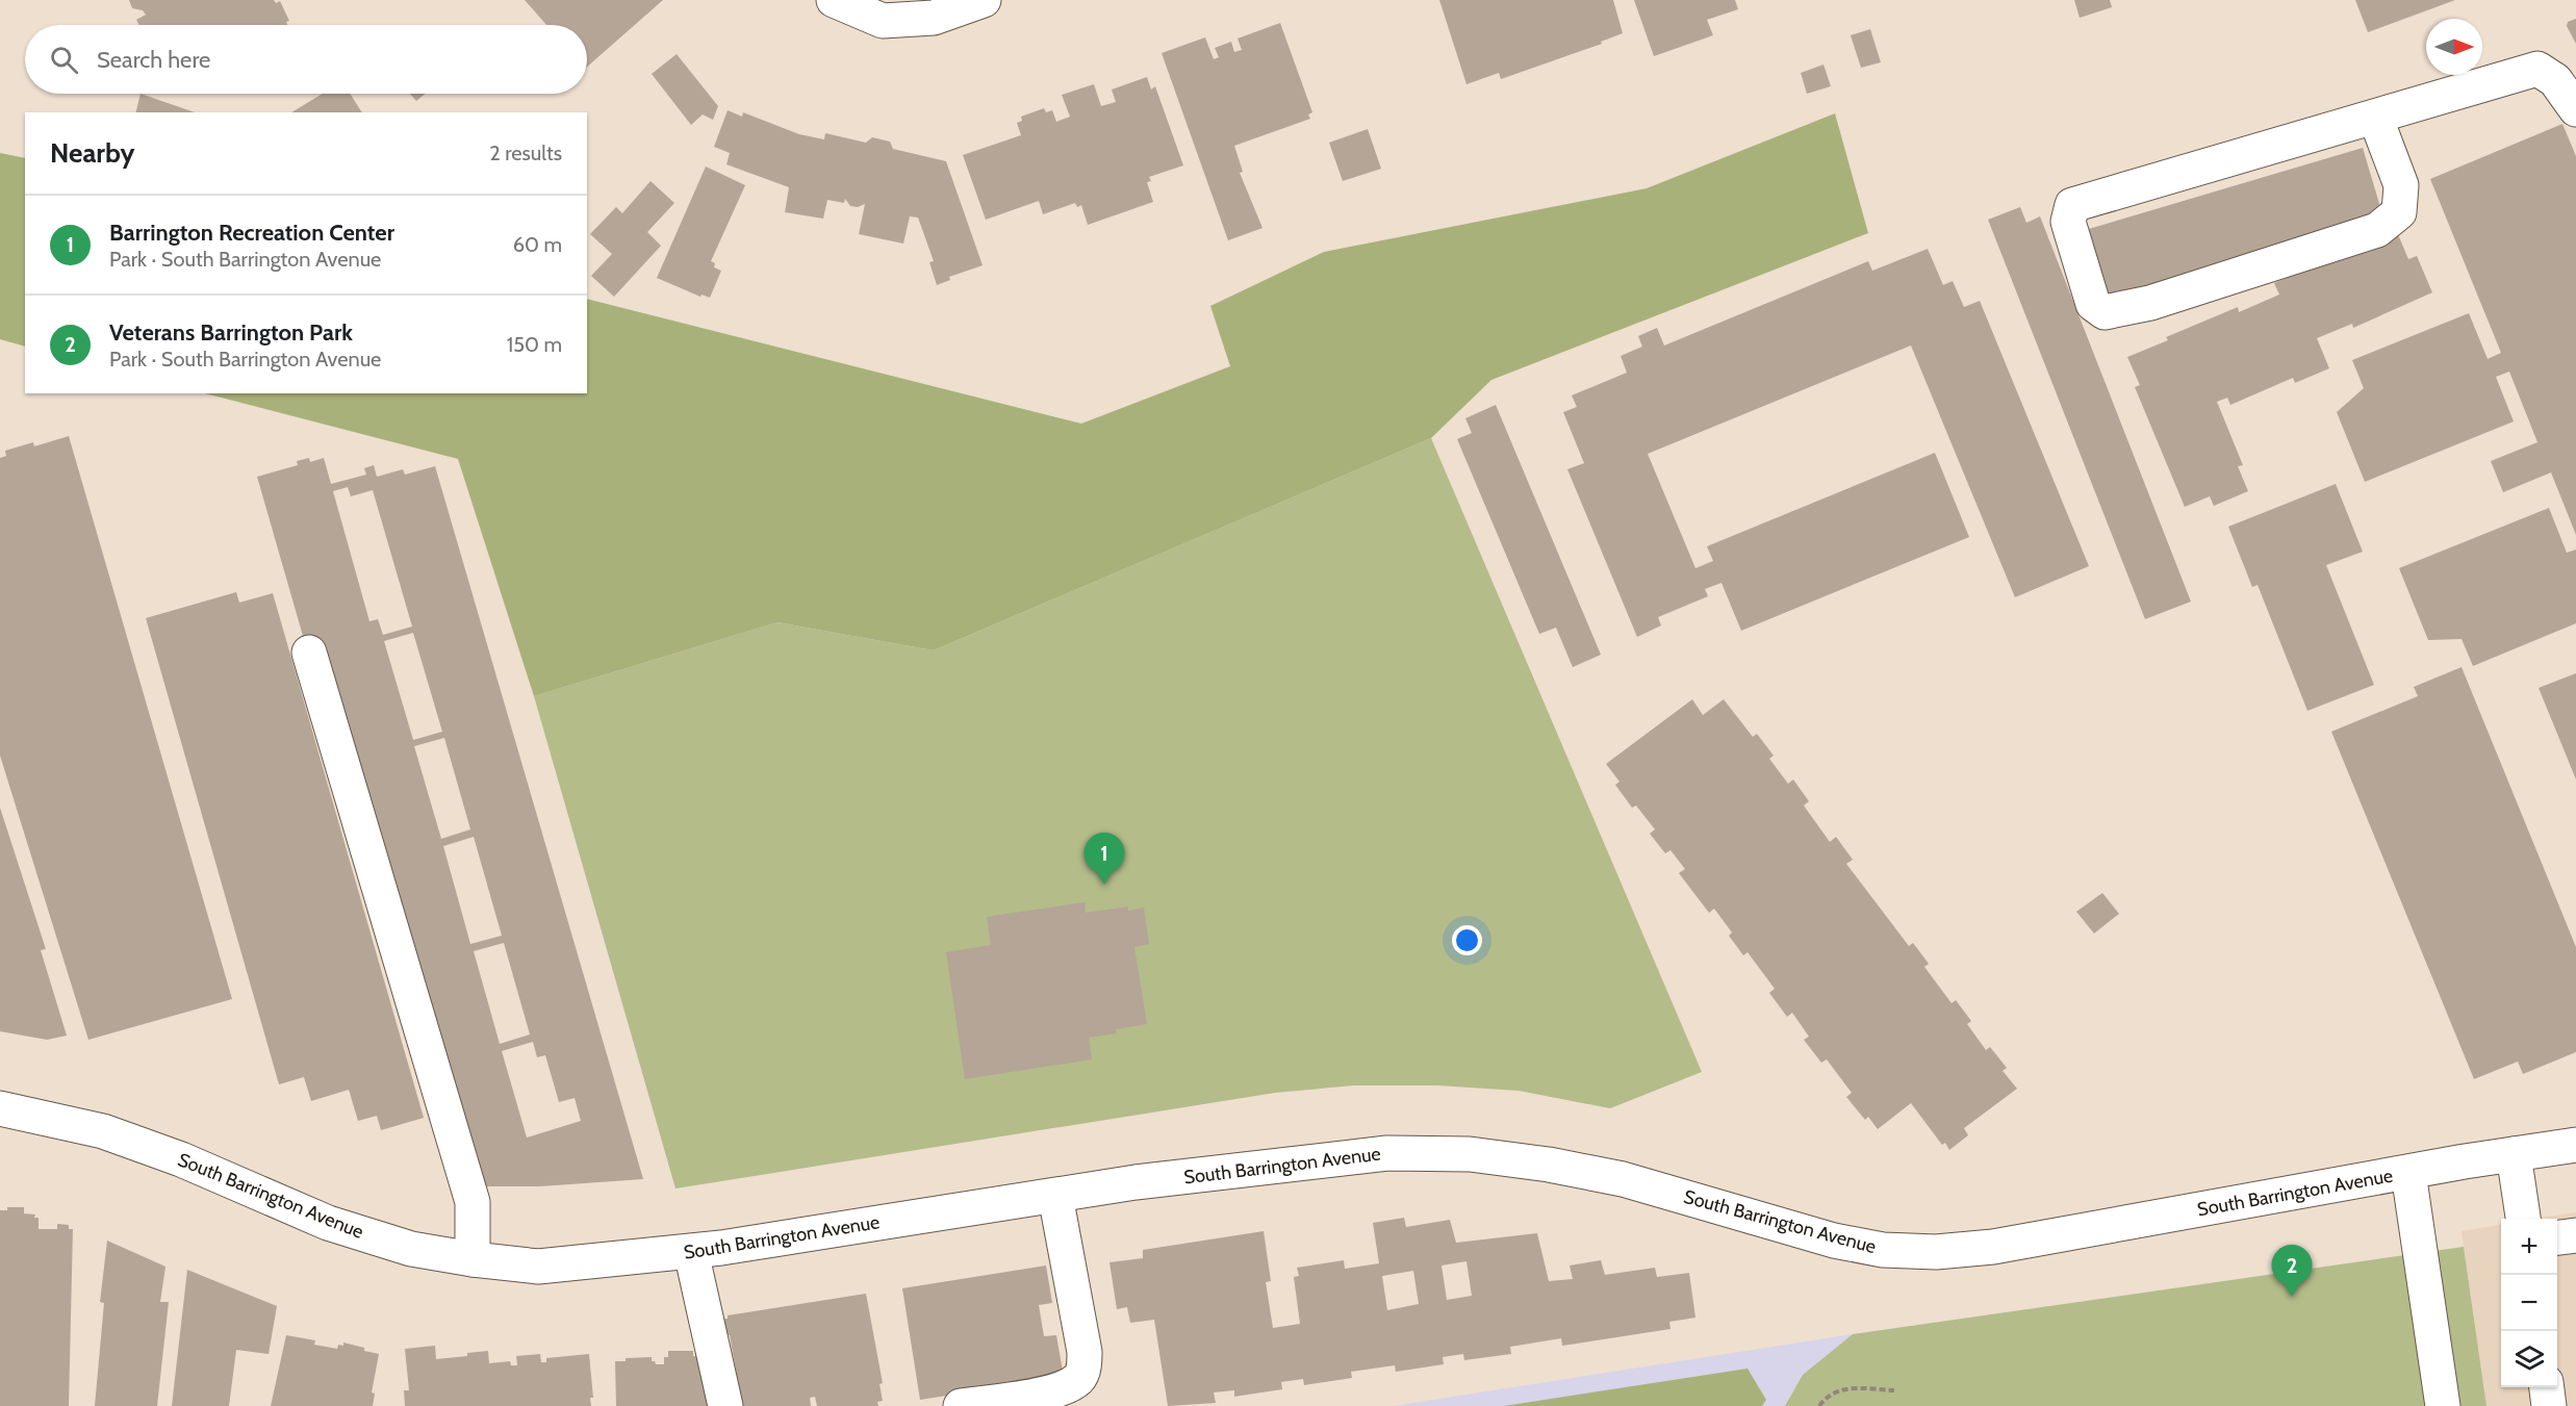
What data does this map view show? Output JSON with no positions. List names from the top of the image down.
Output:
{
  "streets": {
    "street": ["South Barrington Avenue"]
  },
  "north": "right",
  "page": {
    "search": "Search here",
    "heading": ["Nearby", "2 results"],
    "list": [
      {
        "mark": "1",
        "name": "Barrington Recreation Center",
        "note": "Park · South Barrington Avenue",
        "value": "60 m"
      },
      {
        "mark": "2",
        "name": "Veterans Barrington Park",
        "note": "Park · South Barrington Avenue",
        "value": "150 m"
      }
    ],
    "pins": ["1", "2"],
    "map_buttons": ["+", "−"]
  }
}
